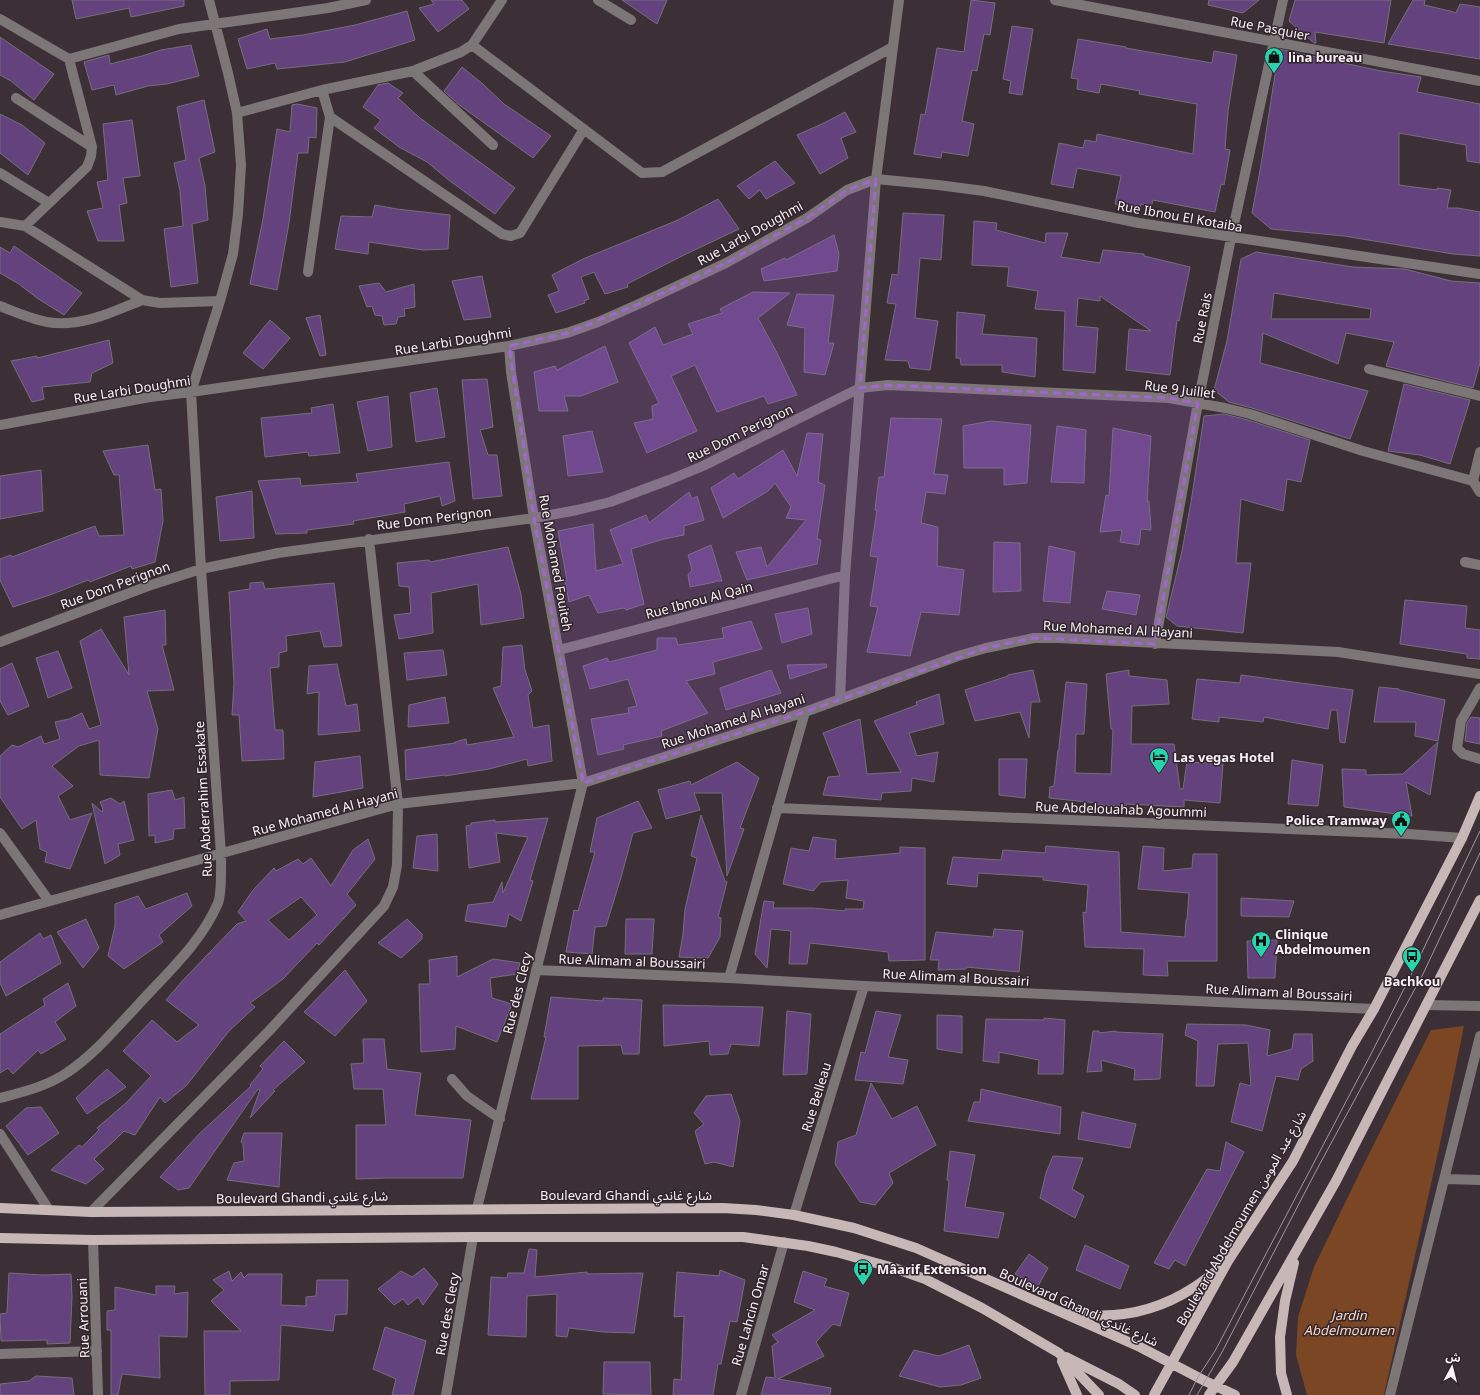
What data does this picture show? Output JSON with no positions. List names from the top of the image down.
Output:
{
  "streets": {
    "main road": ["Boulevard Ghandi شارع غاندي", "Boulevard Abdelmoumen شارع عبد المومن"],
    "street": [
      "Rue Pasquier",
      "Rue Ibnou El Kotaiba",
      "Rue Larbi Doughmi",
      "Rue Rais",
      "Rue 9 Juillet",
      "Rue Dom Perignon",
      "Rue Mohamed Fouiteh",
      "Rue Ibnou Al Qain",
      "Rue Mohamed Al Hayani",
      "Rue Abderrahim Essakate",
      "Rue Abdelouahab Agoummi",
      "Rue Alimam al Boussairi",
      "Rue des Clecy",
      "Rue Belleau",
      "Rue Lahcin Omar",
      "Rue Arrouani"
    ]
  },
  "crossings": [
    ["Rue Pasquier", "Rue Rais"],
    ["Rue Ibnou El Kotaiba", "Rue Larbi Doughmi"],
    ["Rue Ibnou El Kotaiba", "Rue Rais"],
    ["Rue Larbi Doughmi", "Rue Mohamed Fouiteh"],
    ["Rue Larbi Doughmi", "Rue Abderrahim Essakate"],
    ["Rue Rais", "Rue 9 Juillet"],
    ["Rue Rais", "Rue Mohamed Al Hayani"],
    ["Rue 9 Juillet", "Rue Dom Perignon"],
    ["Rue Dom Perignon", "Rue Mohamed Fouiteh"],
    ["Rue Dom Perignon", "Rue Abderrahim Essakate"],
    ["Rue Mohamed Fouiteh", "Rue Ibnou Al Qain"],
    ["Rue Mohamed Fouiteh", "Rue Mohamed Al Hayani"],
    ["Rue Mohamed Fouiteh", "Rue des Clecy"],
    ["Rue Mohamed Al Hayani", "Rue Abderrahim Essakate"],
    ["Rue Mohamed Al Hayani", "Rue des Clecy"],
    ["Rue Abdelouahab Agoummi", "Boulevard Abdelmoumen شارع عبد المومن"],
    ["Rue Alimam al Boussairi", "Rue des Clecy"],
    ["Rue Alimam al Boussairi", "Rue Belleau"],
    ["Rue Alimam al Boussairi", "Boulevard Abdelmoumen شارع عبد المومن"],
    ["Rue des Clecy", "Boulevard Ghandi شارع غاندي"],
    ["Rue Belleau", "Boulevard Ghandi شارع غاندي"],
    ["Boulevard Ghandi شارع غاندي", "Boulevard Abdelmoumen شارع عبد المومن"]
  ],
  "parks": ["Jardin Abdelmoumen"],
  "places": {
    "shop": ["lina bureau"],
    "hotel": ["Las vegas Hotel"],
    "public building": ["Police Tramway"],
    "hospital": ["Clinique Abdelmoumen"],
    "bus stop": ["Bachkou", "Mâarif Extension"]
  },
  "north": "top"
}
